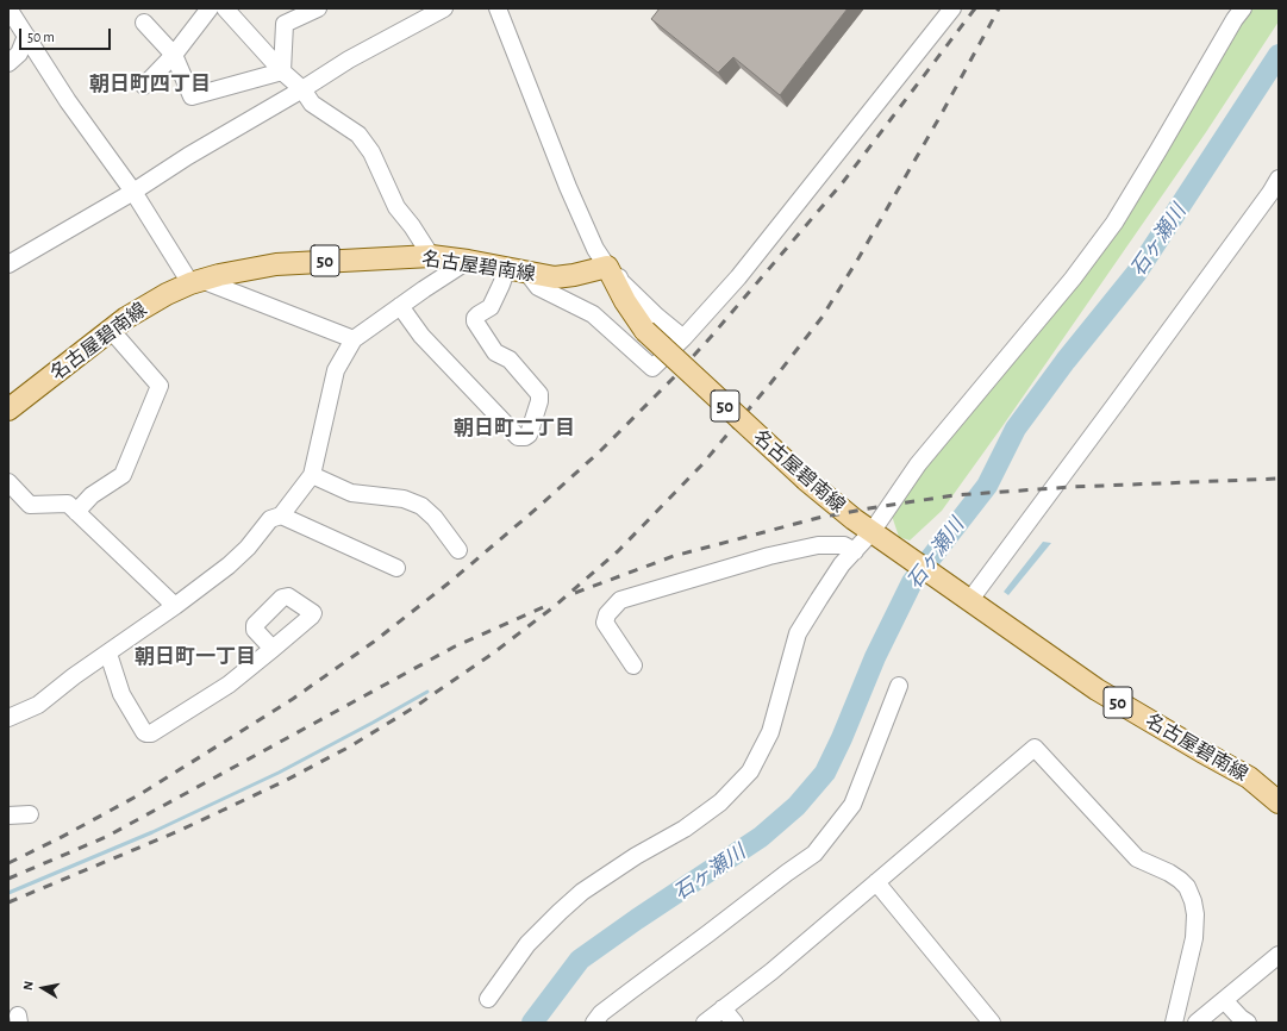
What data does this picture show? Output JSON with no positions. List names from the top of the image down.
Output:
{
  "streets": {
    "main road": ["50", "名古屋碧南線"]
  },
  "districts": ["朝日町四丁目", "朝日町二丁目", "朝日町一丁目"],
  "water": ["石ヶ瀬川"],
  "scale_bar": "50 m",
  "north": "left"
}
